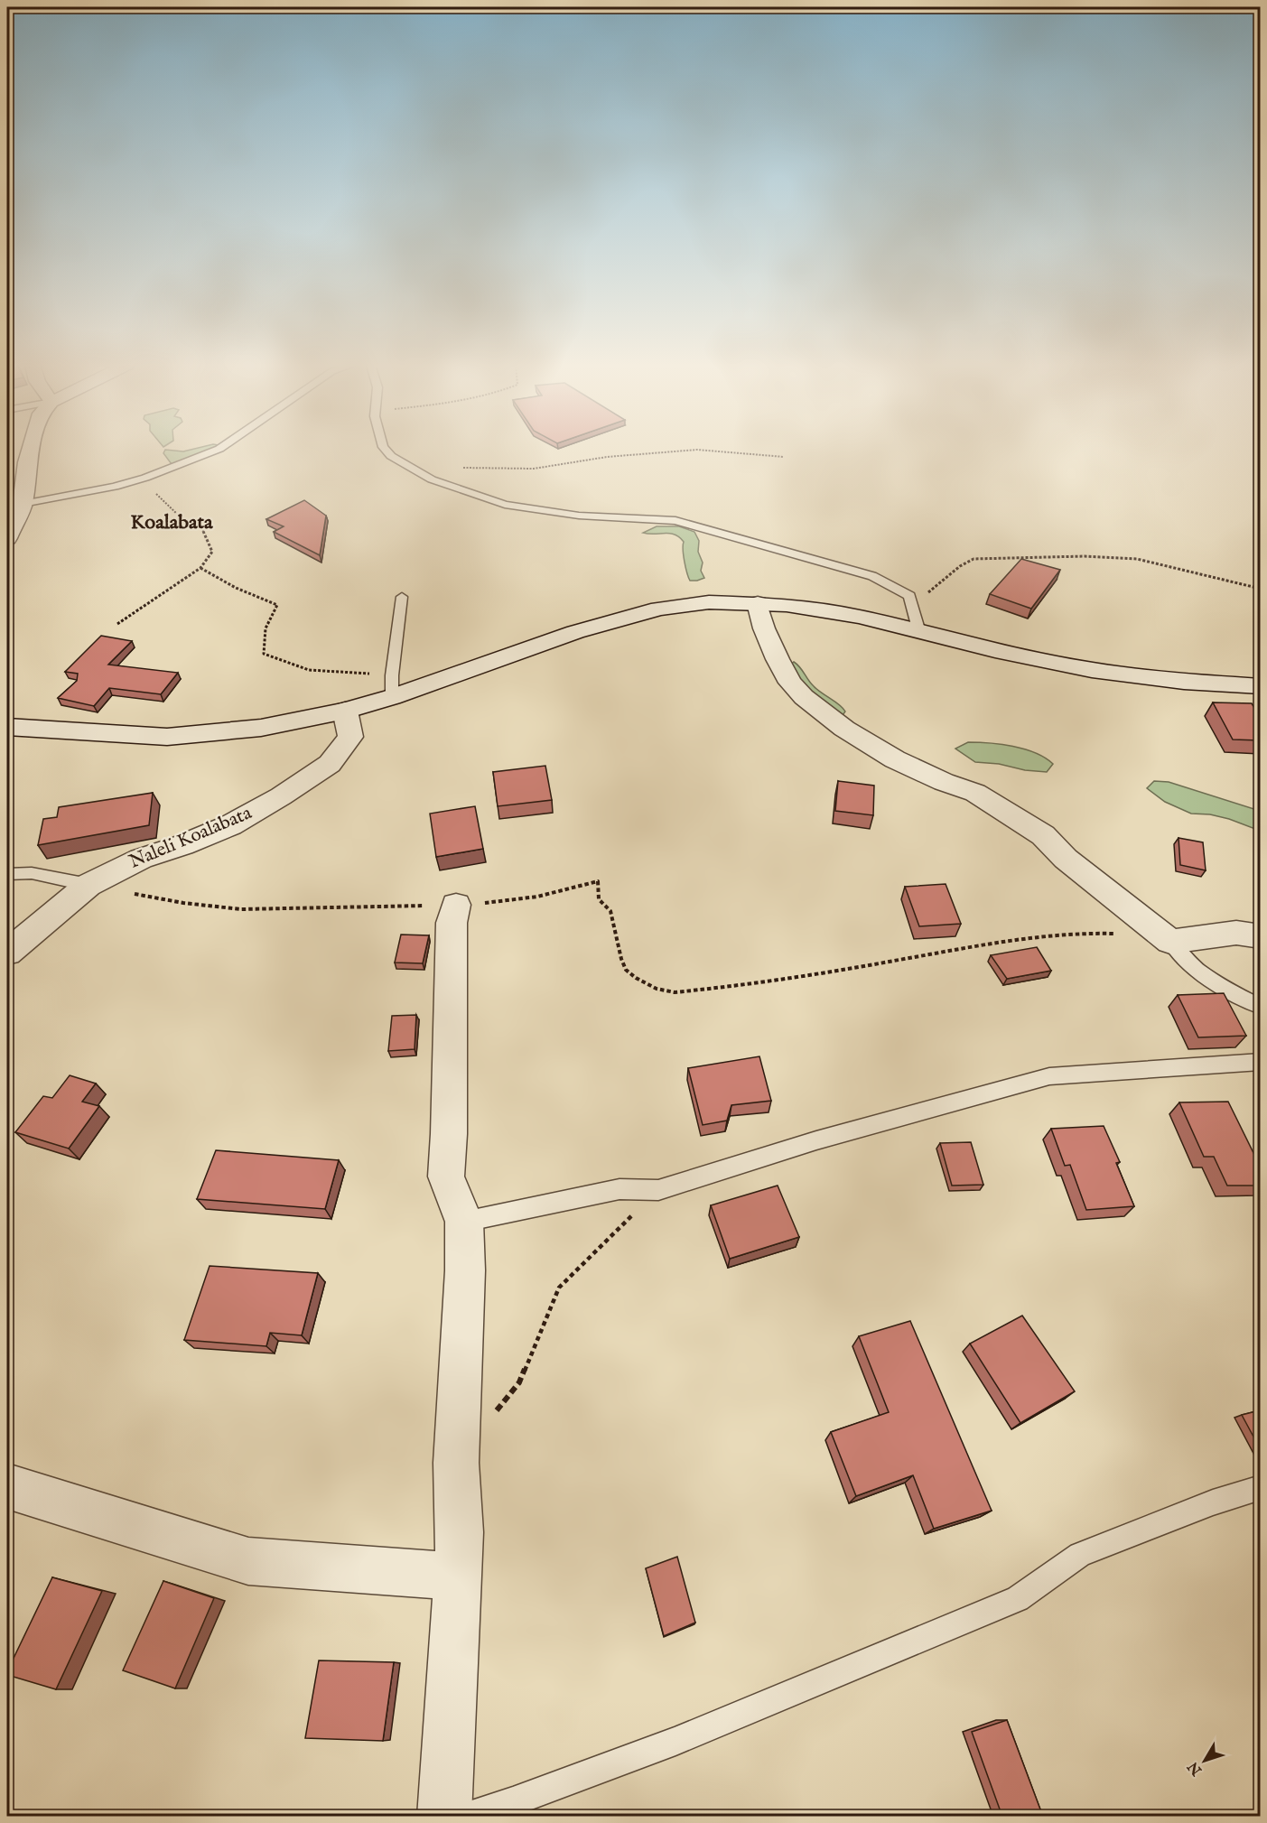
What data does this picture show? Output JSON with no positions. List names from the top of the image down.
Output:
{
  "streets": {
    "street": ["Naleli Koalabata"]
  },
  "districts": ["Koalabata"],
  "north": "bottom left"
}
